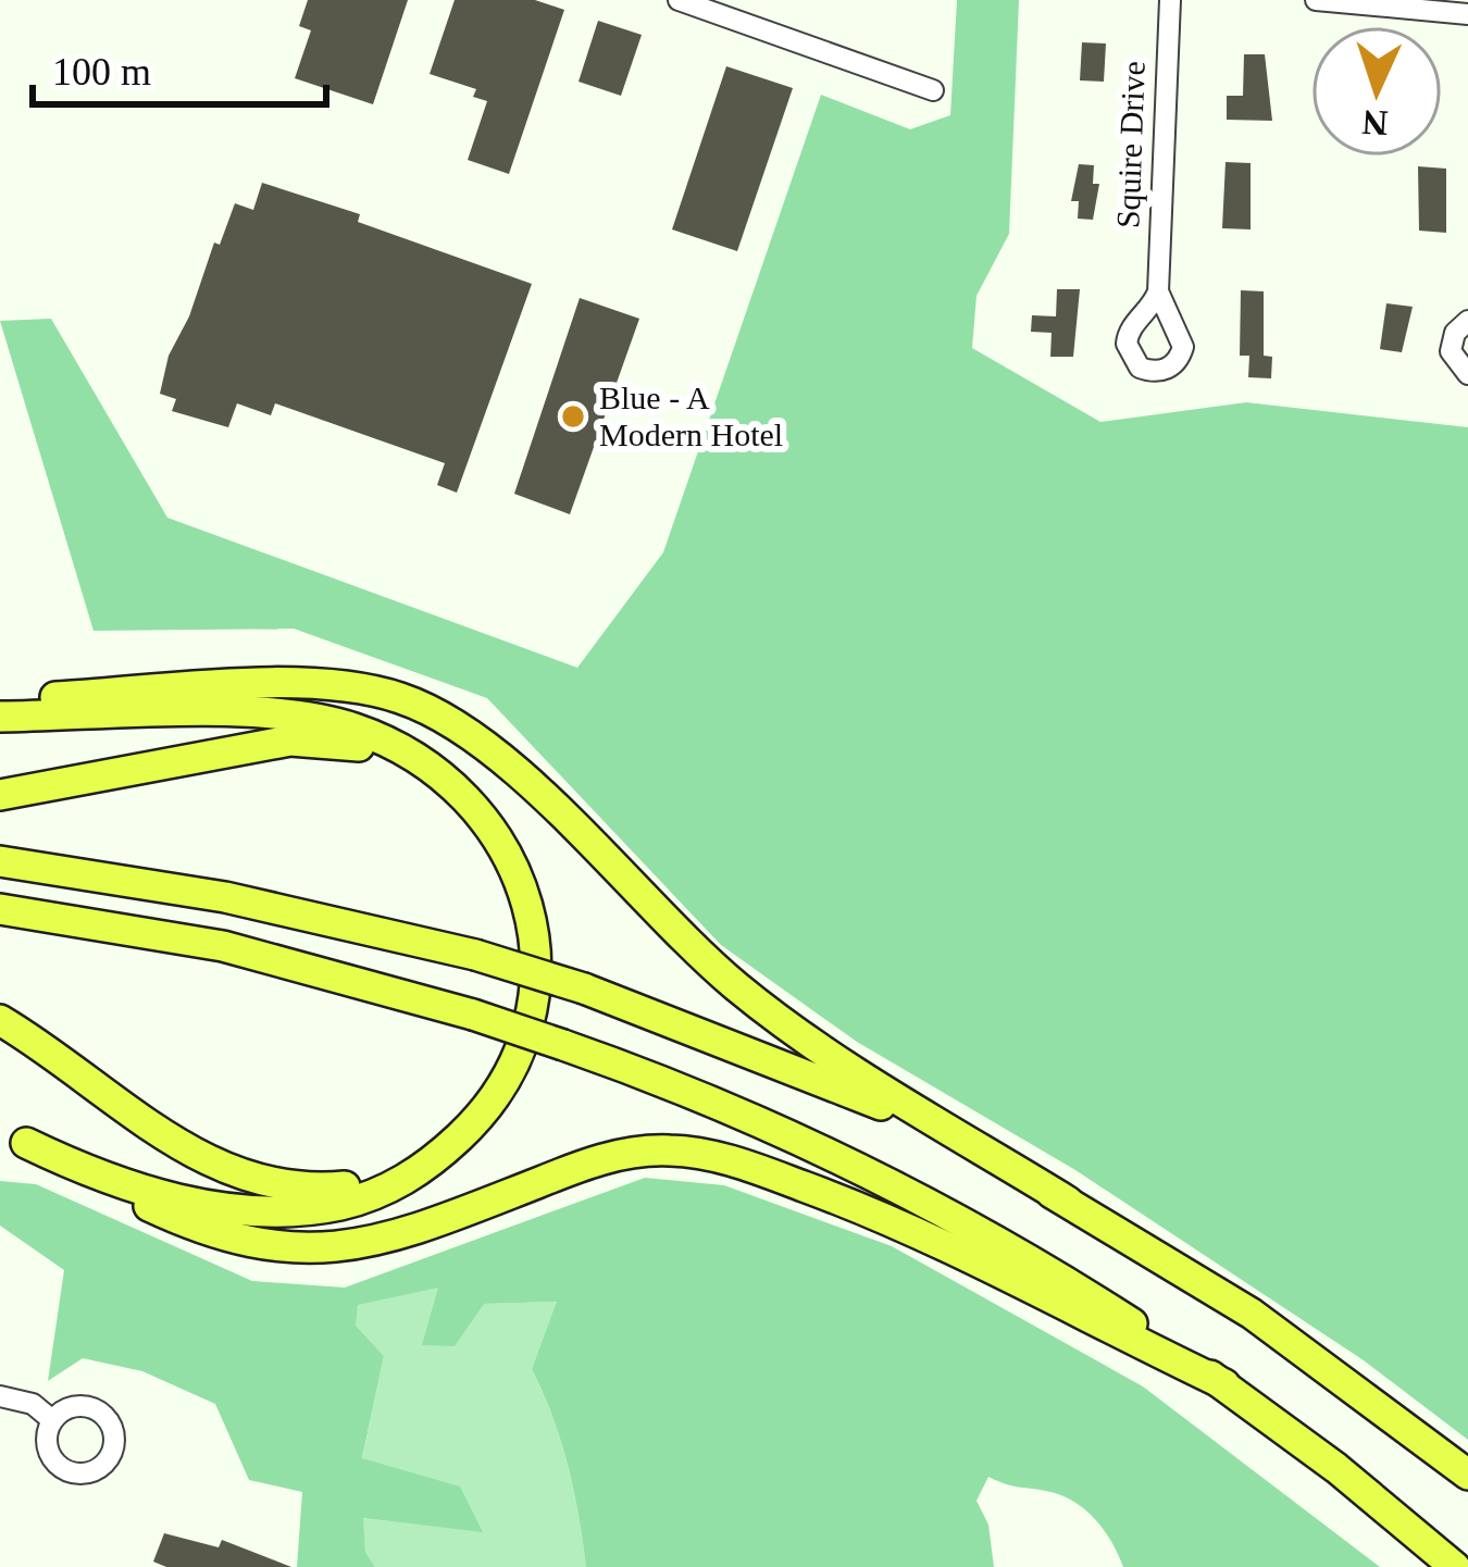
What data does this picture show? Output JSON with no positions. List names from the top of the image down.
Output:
{
  "streets": {
    "street": ["Squire Drive"]
  },
  "places": ["Blue - A Modern Hotel"],
  "scale_bar": "100 m",
  "north": "bottom"
}
